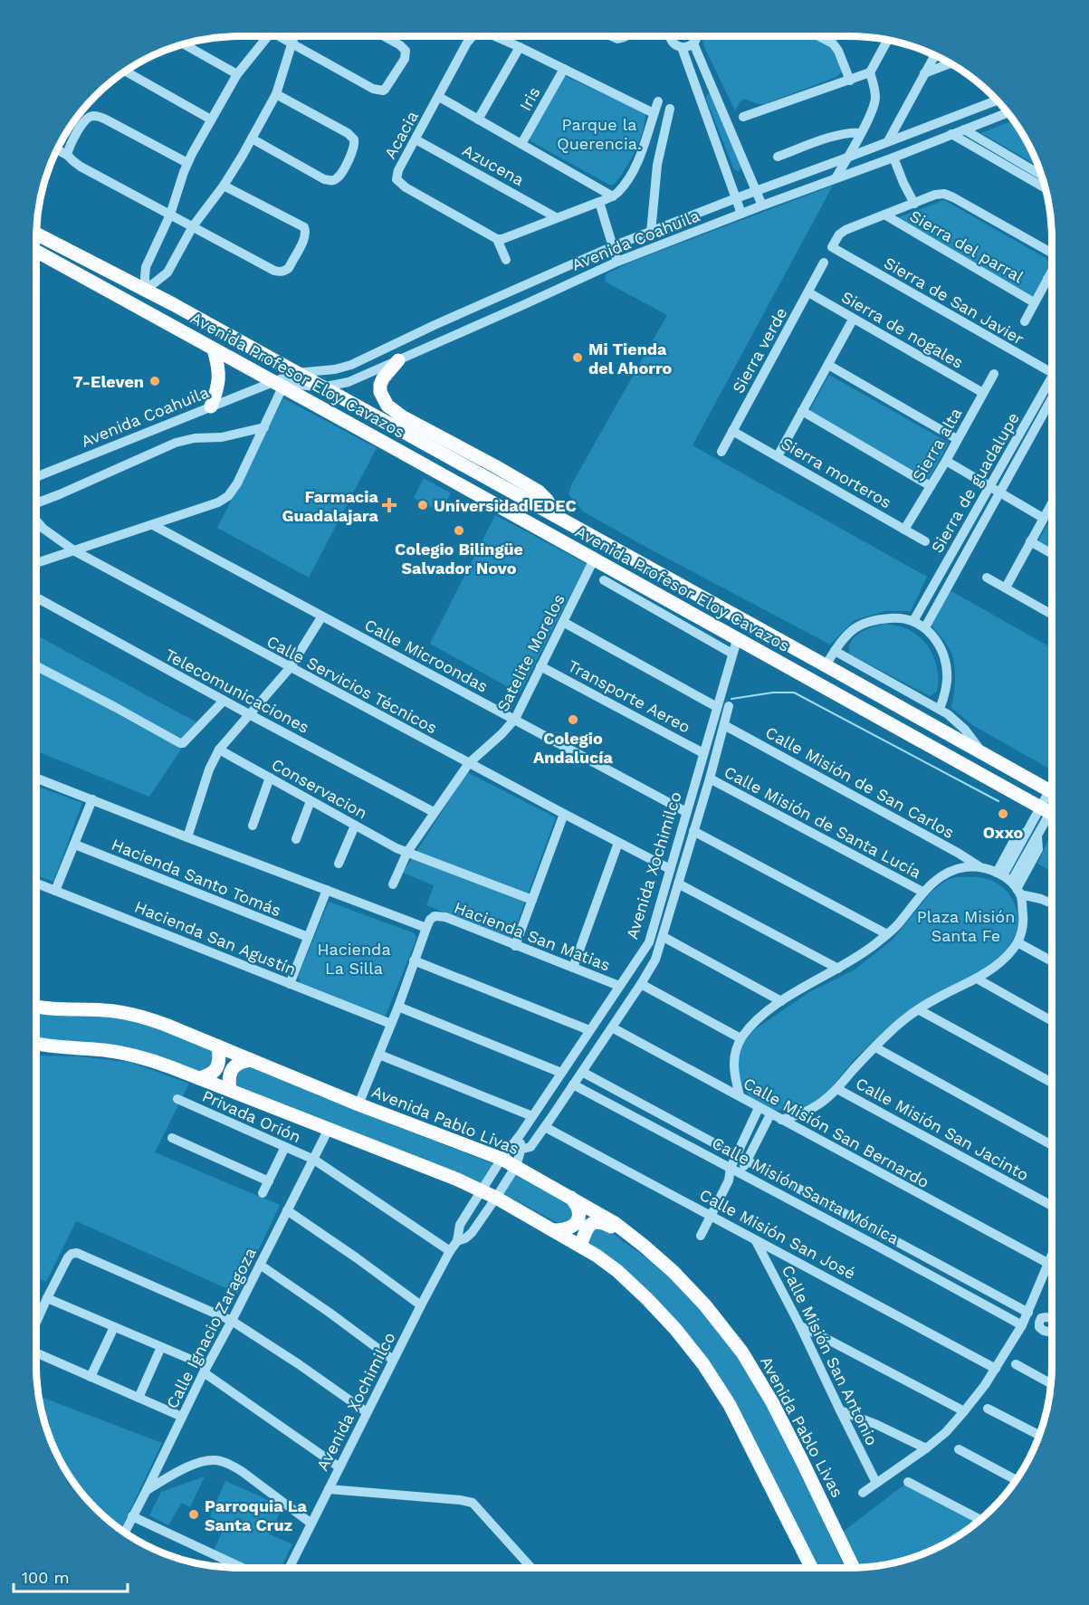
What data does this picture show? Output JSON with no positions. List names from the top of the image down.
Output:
{
  "streets": {
    "main road": ["Avenida Profesor Eloy Cavazos", "Avenida Pablo Livas"],
    "street": [
      "Iris",
      "Acacia",
      "Azucena",
      "Avenida Coahuila",
      "Sierra del parral",
      "Sierra de San Javier",
      "Sierra de nogales",
      "Sierra verde",
      "Sierra alta",
      "Sierra morteros",
      "Sierra de guadalupe",
      "Satelite Morelos",
      "Calle Microondas",
      "Calle Servicios Técnicos",
      "Telecomunicaciones",
      "Transporte Aereo",
      "Calle Misión de San Carlos",
      "Conservacion",
      "Calle Misión de Santa Lucía",
      "Avenida Xochimilco",
      "Hacienda Santo Tomás",
      "Hacienda San Matias",
      "Hacienda San Agustín",
      "Privada Orión",
      "Calle Misión San Jacinto",
      "Calle Misión San Bernardo",
      "Calle Misión Santa Mónica",
      "Calle Misión San José",
      "Calle Ignacio Zaragoza",
      "Calle Misión San Antonio"
    ]
  },
  "crossings": [
    ["Acacia", "Azucena"],
    ["Avenida Coahuila", "Avenida Profesor Eloy Cavazos"],
    ["Sierra del parral", "Sierra de San Javier"],
    ["Sierra de nogales", "Sierra verde"],
    ["Sierra de nogales", "Sierra alta"],
    ["Sierra verde", "Sierra morteros"],
    ["Avenida Profesor Eloy Cavazos", "Satelite Morelos"],
    ["Avenida Profesor Eloy Cavazos", "Avenida Xochimilco"],
    ["Sierra alta", "Sierra morteros"],
    ["Satelite Morelos", "Calle Microondas"],
    ["Satelite Morelos", "Calle Servicios Técnicos"],
    ["Satelite Morelos", "Telecomunicaciones"],
    ["Satelite Morelos", "Transporte Aereo"],
    ["Satelite Morelos", "Conservacion"],
    ["Calle Microondas", "Avenida Xochimilco"],
    ["Calle Servicios Técnicos", "Avenida Xochimilco"],
    ["Transporte Aereo", "Avenida Xochimilco"],
    ["Avenida Xochimilco", "Hacienda San Matias"],
    ["Avenida Xochimilco", "Privada Orión"],
    ["Avenida Xochimilco", "Avenida Pablo Livas"],
    ["Privada Orión", "Calle Ignacio Zaragoza"],
    ["Calle Misión San José", "Calle Misión San Antonio"]
  ],
  "parks": ["Parque la Querencia.", "Plaza Misión Santa Fe", "Hacienda La Silla"],
  "places": {
    "other": [
      "Mi Tienda del Ahorro",
      "7-Eleven",
      "Universidad EDEC",
      "Colegio Bilingüe Salvador Novo",
      "Colegio Andalucía",
      "Oxxo",
      "Parroquia La Santa Cruz"
    ],
    "health": ["Farmacia Guadalajara"]
  },
  "scale_bar": "100 m"
}
